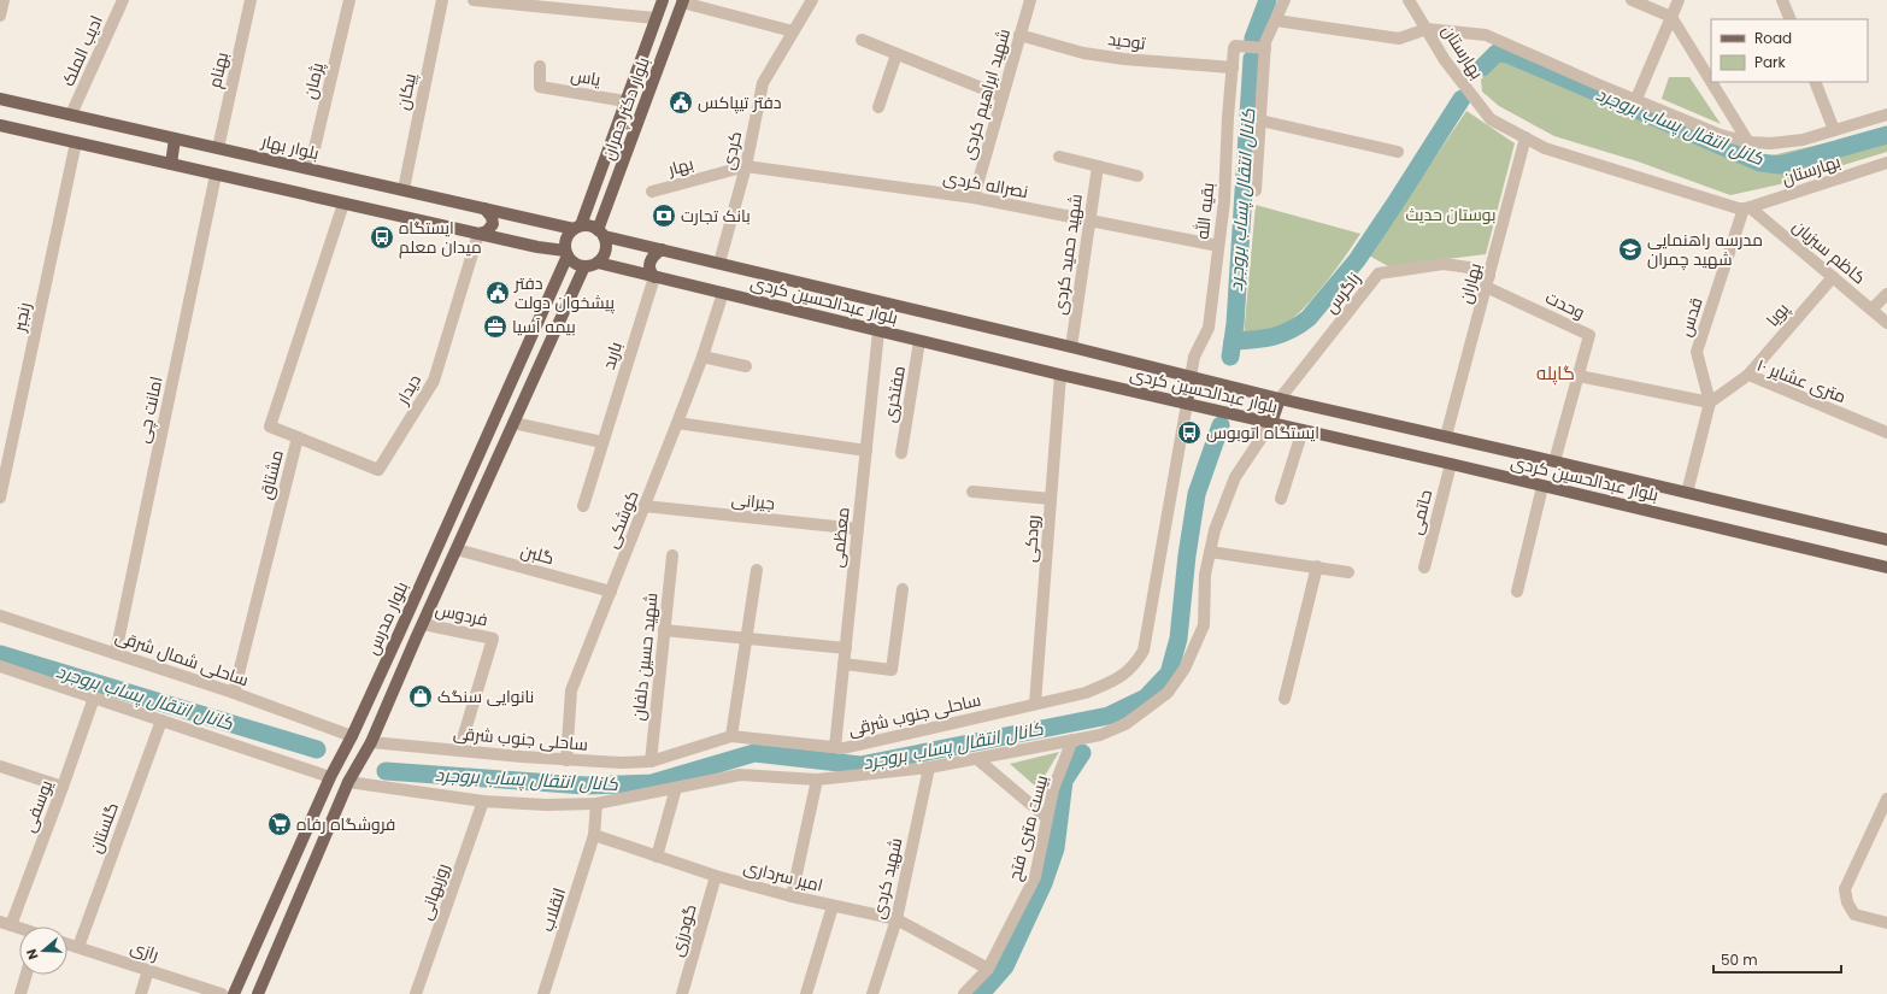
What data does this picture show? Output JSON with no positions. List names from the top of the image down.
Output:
{
  "streets": {
    "main road": [
      "بلوار دکتر چمران",
      "بلوار بهار",
      "بلوار عبدالحسین کردی",
      "بلوار مدرس"
    ],
    "street": [
      "توحید",
      "ادیب الملک",
      "بهارستان",
      "بهنام",
      "یاس",
      "پژمان",
      "پیکان",
      "شهید ابراهیم کردی",
      "کردی",
      "بهار",
      "نصراله کردی",
      "بقیه الله",
      "کاظم سبزیان",
      "شهید حمید کردی",
      "بهاران",
      "زاگرس",
      "وحدت",
      "پویا",
      "رنجبر",
      "قدس",
      "باربد",
      "۱۰ متری عشایر",
      "دیدار",
      "مفتخری",
      "امانت چی",
      "مشتاق",
      "جیرانی",
      "حاتمی",
      "کوشکی",
      "معظمی",
      "رودکی",
      "گلبن",
      "فردوس",
      "شهید حسین دلفان",
      "ساحلی شمال شرقی",
      "ساحلی جنوب شرقی",
      "یوسفی",
      "گلستان",
      "بیست متری فتح",
      "امیر سرداری",
      "شهید کردی",
      "روزبهانی",
      "انقلاب",
      "گودرزی",
      "رازی"
    ]
  },
  "crossings": [
    ["توحید", "شهید ابراهیم کردی"],
    ["توحید", "بقیه الله"],
    ["ادیب الملک", "بلوار بهار"],
    ["بهارستان", "کاظم سبزیان"],
    ["بهارستان", "بهاران"],
    ["بهارستان", "قدس"],
    ["بهنام", "بلوار بهار"],
    ["یاس", "بلوار دکتر چمران"],
    ["پژمان", "بلوار بهار"],
    ["پیکان", "بلوار بهار"],
    ["شهید ابراهیم کردی", "نصراله کردی"],
    ["بلوار دکتر چمران", "بلوار بهار"],
    ["بلوار دکتر چمران", "بلوار عبدالحسین کردی"],
    ["بلوار دکتر چمران", "بلوار مدرس"],
    ["بلوار بهار", "بلوار عبدالحسین کردی"],
    ["بلوار بهار", "بلوار مدرس"],
    ["کردی", "بهار"],
    ["کردی", "نصراله کردی"],
    ["کردی", "بلوار عبدالحسین کردی"],
    ["بهار", "نصراله کردی"],
    ["نصراله کردی", "بقیه الله"],
    ["نصراله کردی", "شهید حمید کردی"],
    ["بقیه الله", "بلوار عبدالحسین کردی"],
    ["کاظم سبزیان", "پویا"],
    ["کاظم سبزیان", "قدس"],
    ["شهید حمید کردی", "بلوار عبدالحسین کردی"],
    ["بهاران", "زاگرس"],
    ["بهاران", "بلوار عبدالحسین کردی"],
    ["بهاران", "وحدت"],
    ["زاگرس", "بلوار عبدالحسین کردی"],
    ["زاگرس", "وحدت"],
    ["بلوار عبدالحسین کردی", "وحدت"],
    ["بلوار عبدالحسین کردی", "قدس"],
    ["بلوار عبدالحسین کردی", "باربد"],
    ["بلوار عبدالحسین کردی", "مفتخری"],
    ["بلوار عبدالحسین کردی", "حاتمی"],
    ["بلوار عبدالحسین کردی", "کوشکی"],
    ["بلوار عبدالحسین کردی", "معظمی"],
    ["بلوار عبدالحسین کردی", "رودکی"],
    ["بلوار عبدالحسین کردی", "بلوار مدرس"],
    ["بلوار عبدالحسین کردی", "ساحلی جنوب شرقی"],
    ["پویا", "۱۰ متری عشایر"],
    ["قدس", "۱۰ متری عشایر"],
    ["دیدار", "مشتاق"],
    ["امانت چی", "ساحلی شمال شرقی"],
    ["مشتاق", "ساحلی شمال شرقی"],
    ["جیرانی", "کوشکی"],
    ["جیرانی", "معظمی"],
    ["کوشکی", "گلبن"],
    ["کوشکی", "ساحلی جنوب شرقی"],
    ["معظمی", "ساحلی جنوب شرقی"],
    ["رودکی", "ساحلی جنوب شرقی"],
    ["گلبن", "بلوار مدرس"],
    ["فردوس", "بلوار مدرس"],
    ["فردوس", "ساحلی جنوب شرقی"],
    ["بلوار مدرس", "ساحلی شمال شرقی"],
    ["بلوار مدرس", "ساحلی جنوب شرقی"],
    ["شهید حسین دلفان", "ساحلی جنوب شرقی"],
    ["گلستان", "رازی"],
    ["بیست متری فتح", "امیر سرداری"],
    ["امیر سرداری", "شهید کردی"],
    ["امیر سرداری", "انقلاب"],
    ["امیر سرداری", "گودرزی"]
  ],
  "districts": ["گاپله"],
  "water": ["کانل انتقال پساب بروجرد", "کانال انتقال پساب بروجرد"],
  "parks": ["بوستان حدیث"],
  "places": {
    "public building": ["دفتر تیپاکس", "دفتر پیشخوان دولت"],
    "bank": ["بانک تجارت"],
    "bus stop": ["ایستگاه میدان معلم", "ایستگاه اتوبوس"],
    "school or university": ["مدرسه راهنمایی شهید چمران"],
    "office": ["بیمه آسیا"],
    "shop": ["نانوایی سنگک"],
    "supermarket": ["فروشگاه رفاه"]
  },
  "legend": ["Road", "Park"],
  "scale_bar": "50 m",
  "north": "left"
}
